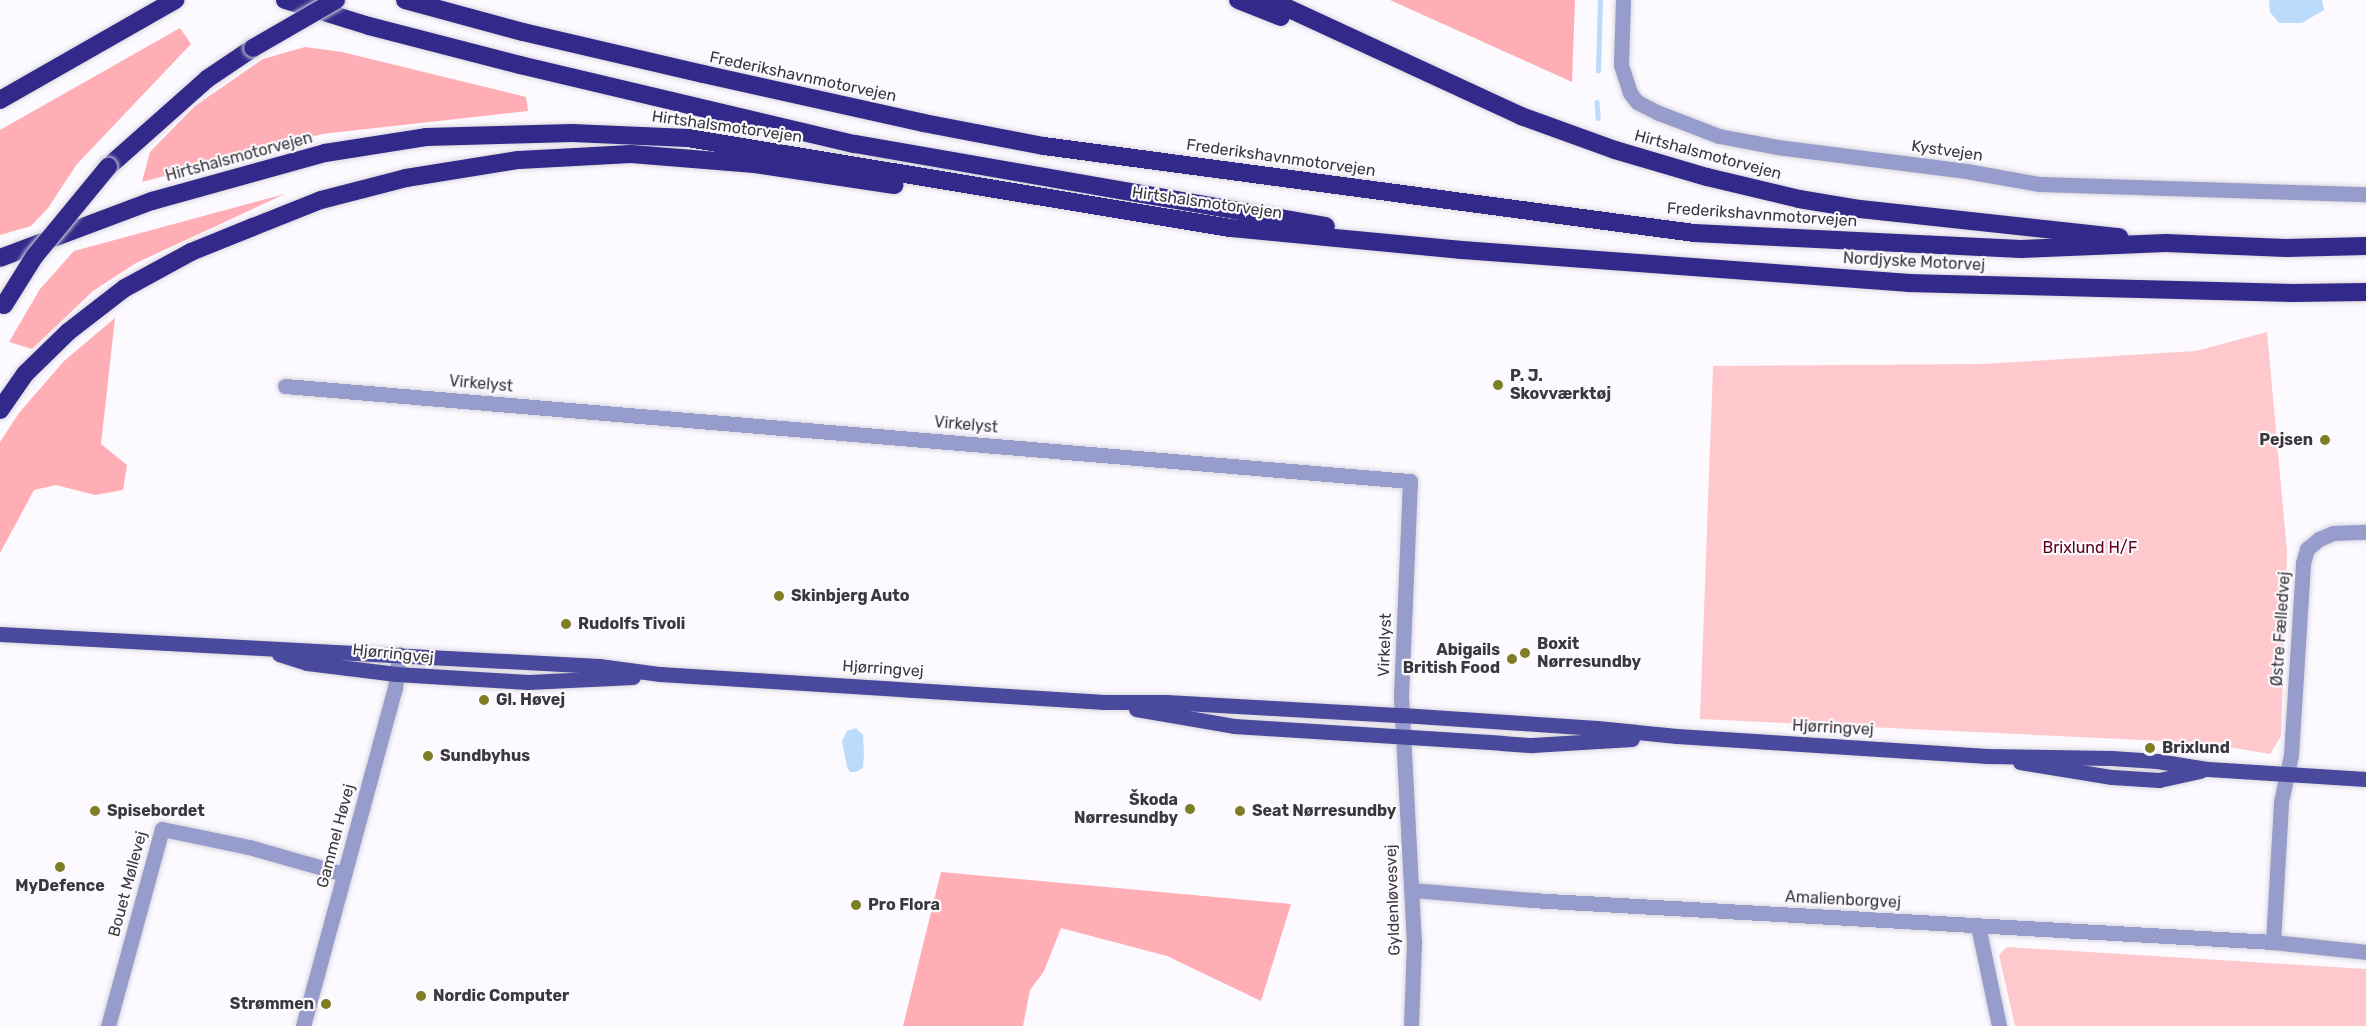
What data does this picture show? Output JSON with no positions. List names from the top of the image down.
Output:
{
  "streets": {
    "highway": ["Frederikshavnmotorvejen", "Hirtshalsmotorvejen", "Nordjyske Motorvej"],
    "main road": ["Hjørringvej"],
    "street": [
      "Kystvejen",
      "Virkelyst",
      "Østre Fælledvej",
      "Gammel Høvej",
      "Bouet Møllevej",
      "Gyldenløvesvej",
      "Amalienborgvej"
    ]
  },
  "crossings": [
    ["Frederikshavnmotorvejen", "Hirtshalsmotorvejen"],
    ["Hirtshalsmotorvejen", "Nordjyske Motorvej"],
    ["Virkelyst", "Hjørringvej"],
    ["Østre Fælledvej", "Hjørringvej"],
    ["Hjørringvej", "Gammel Høvej"],
    ["Hjørringvej", "Gyldenløvesvej"],
    ["Gammel Høvej", "Bouet Møllevej"],
    ["Gyldenløvesvej", "Amalienborgvej"]
  ],
  "parks": ["Brixlund H/F"],
  "places": [
    "P. J. Skovværktøj",
    "Pejsen",
    "Skinbjerg Auto",
    "Rudolfs Tivoli",
    "Boxit Nørresundby",
    "Abigails British Food",
    "Gl. Høvej",
    "Brixlund",
    "Sundbyhus",
    "Škoda Nørresundby",
    "Spisebordet",
    "Seat Nørresundby",
    "MyDefence",
    "Pro Flora",
    "Nordic Computer",
    "Strømmen"
  ]
}
